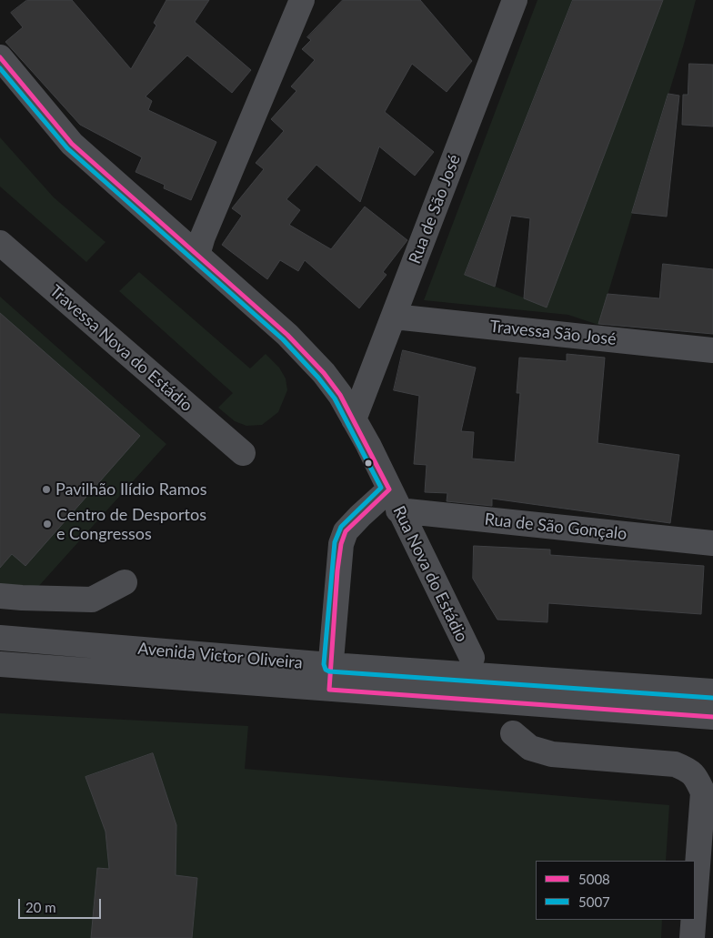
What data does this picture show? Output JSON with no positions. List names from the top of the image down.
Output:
{
  "streets": {
    "street": [
      "Rua de São José",
      "Travessa São José",
      "Travessa Nova do Estádio",
      "Rua de São Gonçalo",
      "Rua Nova do Estádio",
      "Avenida Victor Oliveira"
    ]
  },
  "crossings": [
    ["Rua de São José", "Travessa São José"],
    ["Rua de São José", "Rua Nova do Estádio"],
    ["Rua de São Gonçalo", "Rua Nova do Estádio"],
    ["Rua Nova do Estádio", "Avenida Victor Oliveira"]
  ],
  "places": ["Pavilhão Ilídio Ramos", "Centro de Desportos e Congressos"],
  "lines": ["transit line 5008", "transit line 5007"],
  "legend": ["5008", "5007"],
  "scale_bar": "20 m"
}
